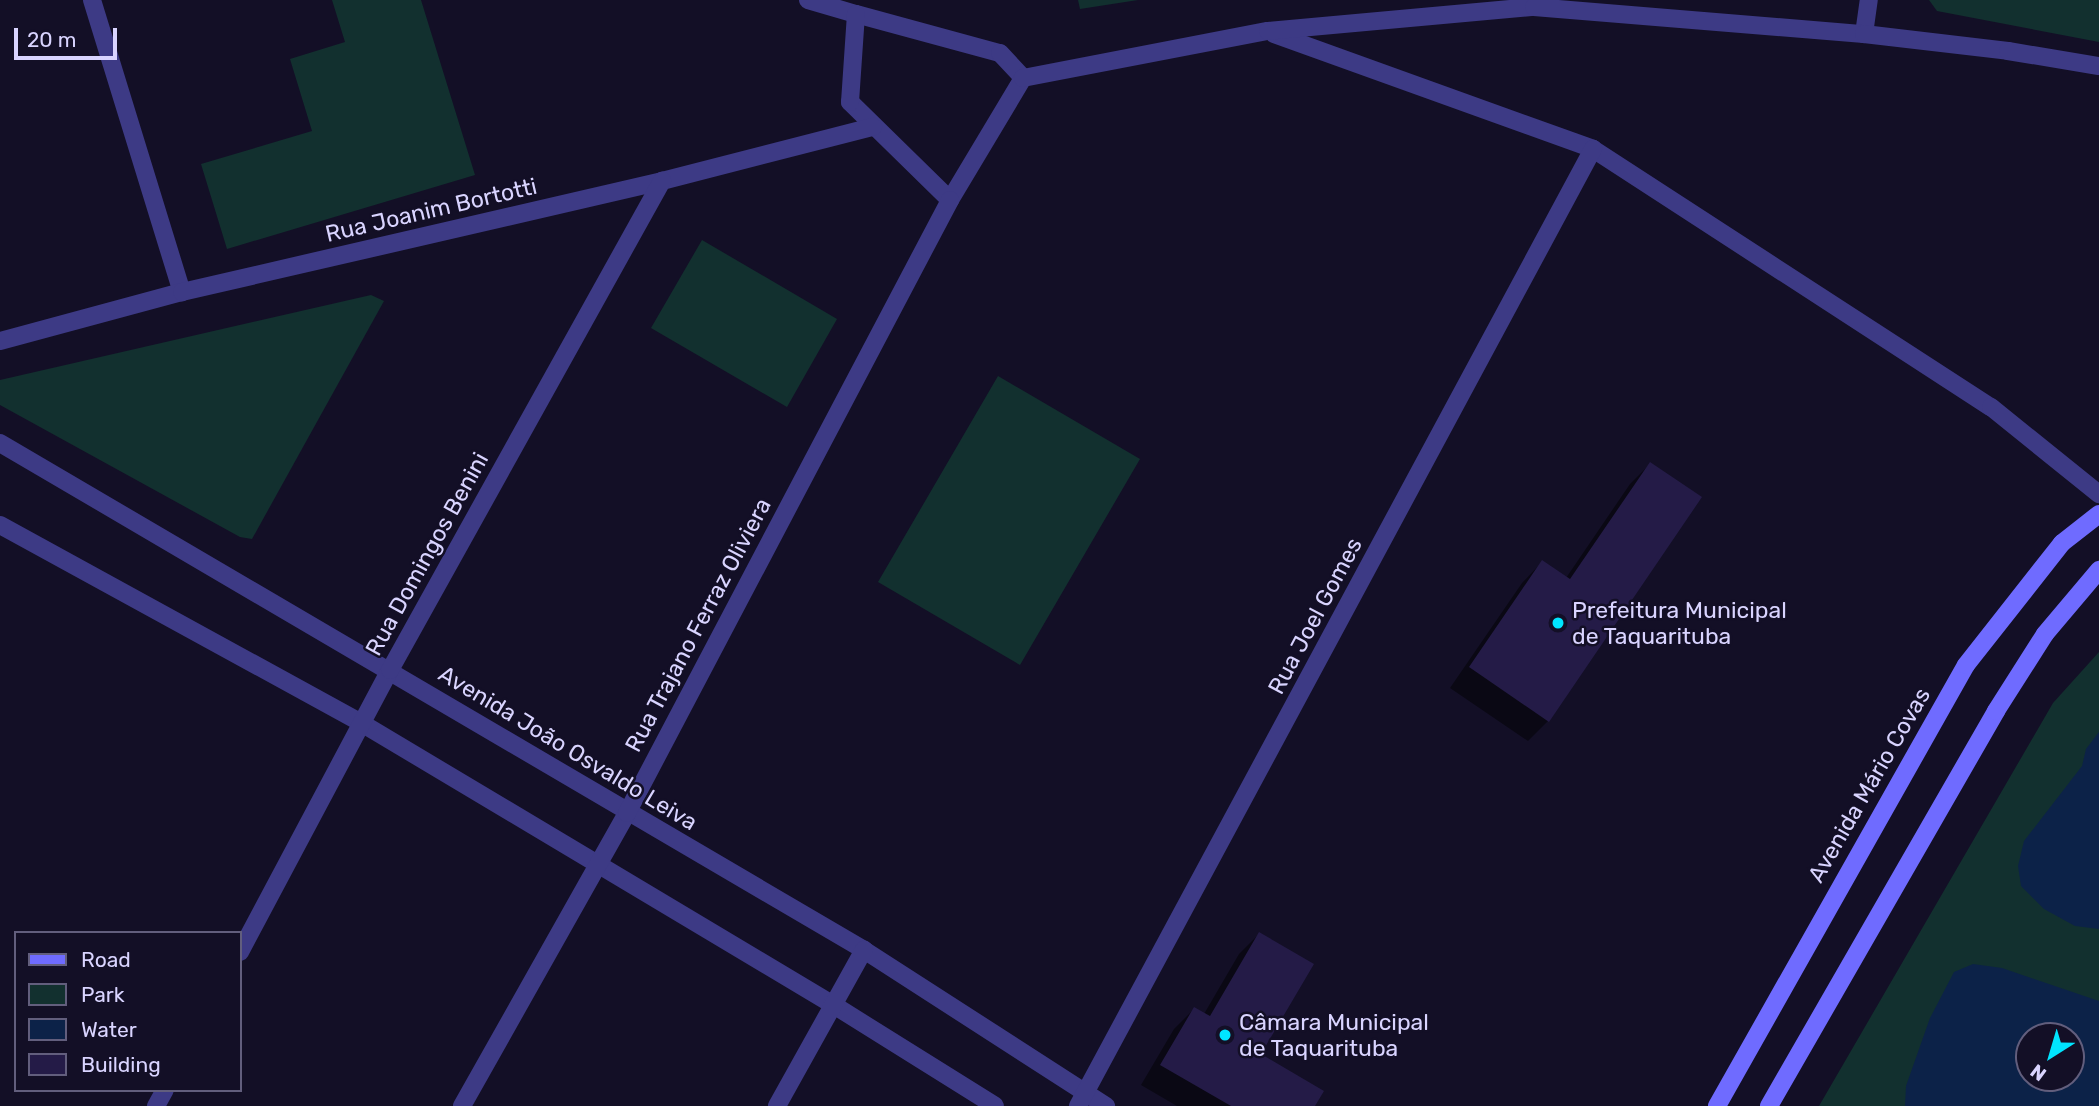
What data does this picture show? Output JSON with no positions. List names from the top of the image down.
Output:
{
  "streets": {
    "street": [
      "Rua Joanim Bortotti",
      "Rua Domingos Benini",
      "Rua Joel Gomes",
      "Rua Trajano Ferraz Oliviera",
      "Avenida João Osvaldo Leiva",
      "Avenida Mário Covas"
    ]
  },
  "crossings": [
    ["Rua Joanim Bortotti", "Rua Domingos Benini"],
    ["Rua Domingos Benini", "Avenida João Osvaldo Leiva"],
    ["Rua Joel Gomes", "Avenida João Osvaldo Leiva"],
    ["Rua Trajano Ferraz Oliviera", "Avenida João Osvaldo Leiva"]
  ],
  "places": ["Prefeitura Municipal de Taquarituba", "Câmara Municipal de Taquarituba"],
  "legend": [
    "Road",
    "Park",
    "Water",
    "Building"
  ],
  "scale_bar": "20 m",
  "north": "bottom left"
}
